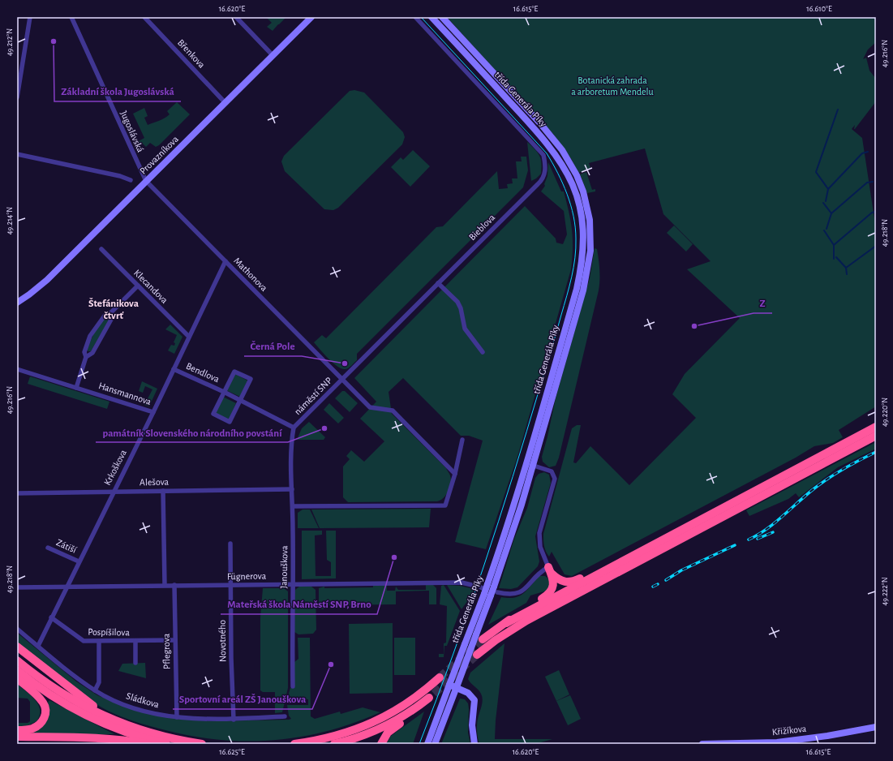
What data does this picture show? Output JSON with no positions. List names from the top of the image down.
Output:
{
  "streets": {
    "main road": ["třída Generála Píky", "Provazníkova", "Křižíkova"],
    "street": [
      "Břenkova",
      "Jugoslávská",
      "Bieblova",
      "Mathonova",
      "Klecandova",
      "Bendlova",
      "Hansmannova",
      "náměstí SNP",
      "Krkoškova",
      "Alešova",
      "Zátiší",
      "Janouškova",
      "Fügnerova",
      "Pospíšilova",
      "Novotného",
      "Pflegrova",
      "Sládkova"
    ]
  },
  "crossings": [
    ["Břenkova", "Provazníkova"],
    ["Jugoslávská", "Provazníkova"],
    ["Jugoslávská", "Mathonova"],
    ["Provazníkova", "Mathonova"],
    ["Bieblova", "Mathonova"],
    ["Bieblova", "náměstí SNP"],
    ["Mathonova", "náměstí SNP"],
    ["Mathonova", "Krkoškova"],
    ["Klecandova", "Krkoškova"],
    ["Bendlova", "náměstí SNP"],
    ["Bendlova", "Krkoškova"],
    ["Hansmannova", "Krkoškova"],
    ["náměstí SNP", "Alešova"],
    ["náměstí SNP", "Janouškova"],
    ["Krkoškova", "Alešova"],
    ["Krkoškova", "Zátiší"],
    ["Krkoškova", "Fügnerova"],
    ["Krkoškova", "Pospíšilova"],
    ["Krkoškova", "Sládkova"],
    ["Janouškova", "Fügnerova"],
    ["Fügnerova", "Novotného"],
    ["Fügnerova", "Pflegrova"],
    ["Pospíšilova", "Pflegrova"],
    ["Novotného", "Sládkova"],
    ["Pflegrova", "Sládkova"]
  ],
  "districts": ["Štefánikova čtvrť"],
  "parks": ["Botanická zahrada a arboretum Mendelu"],
  "places": [
    "Základní škola Jugoslávská",
    "Z",
    "Černá Pole",
    "památník Slovenského národního povstání",
    "Mateřská škola Náměstí SNP, Brno",
    "Sportovní areál ZŠ Janouškova"
  ],
  "coordinates": [
    "16.620°E",
    "16.615°E",
    "16.610°E",
    "49.212°N",
    "49.216°N",
    "49.214°N",
    "49.218°N",
    "49.220°N",
    "49.222°N",
    "16.625°E"
  ]
}
